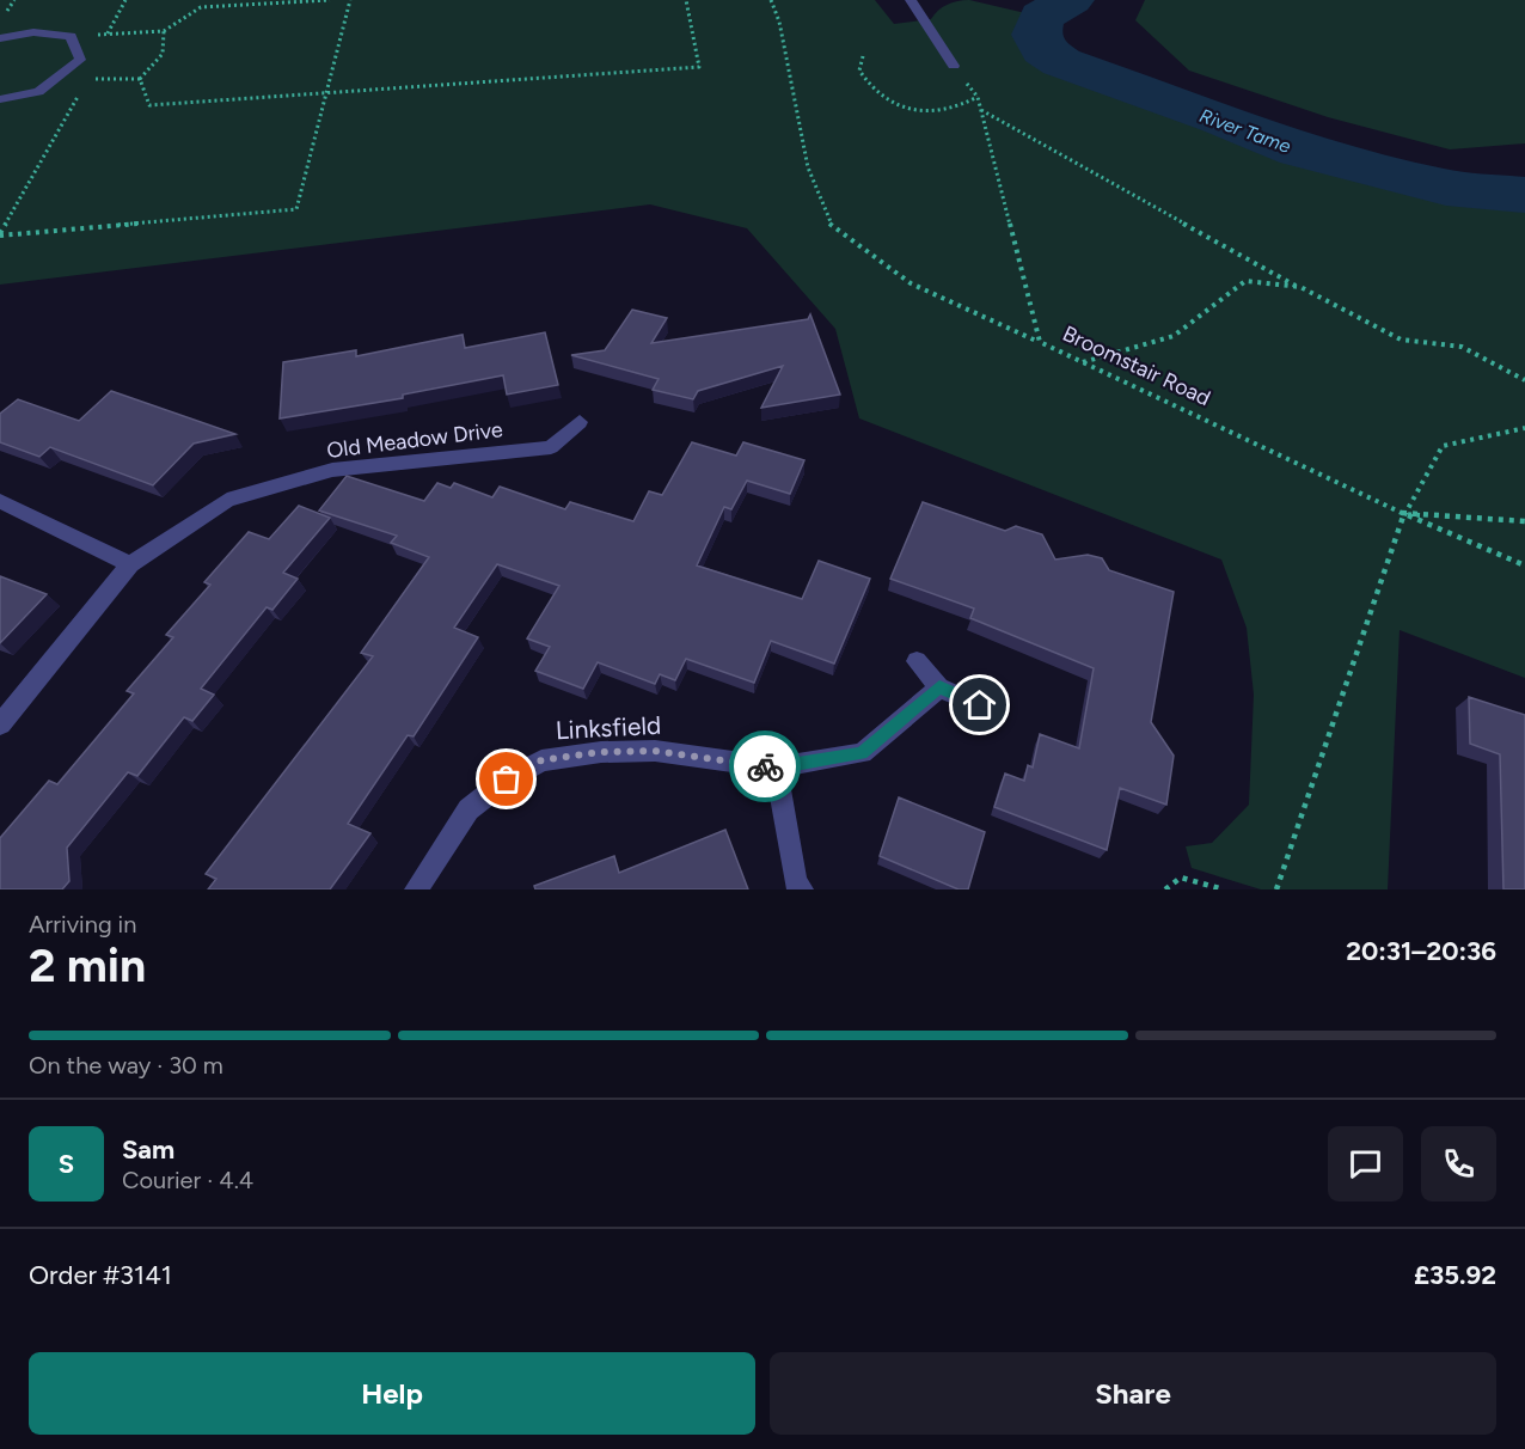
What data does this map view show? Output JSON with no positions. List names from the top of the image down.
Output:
{
  "streets": {
    "street": ["Old Meadow Drive", "Linksfield"],
    "path": ["Broomstair Road"]
  },
  "water": ["River Tame"],
  "page": {
    "heading": ["2 min", "Arriving in", "20:31–20:36"],
    "panel": [
      "Sam",
      "Courier · 4.4",
      "Order #3141",
      "£35.92"
    ],
    "bar": "On the way · 30 m",
    "round": "S",
    "buttons": ["Help", "Share"]
  }
}
